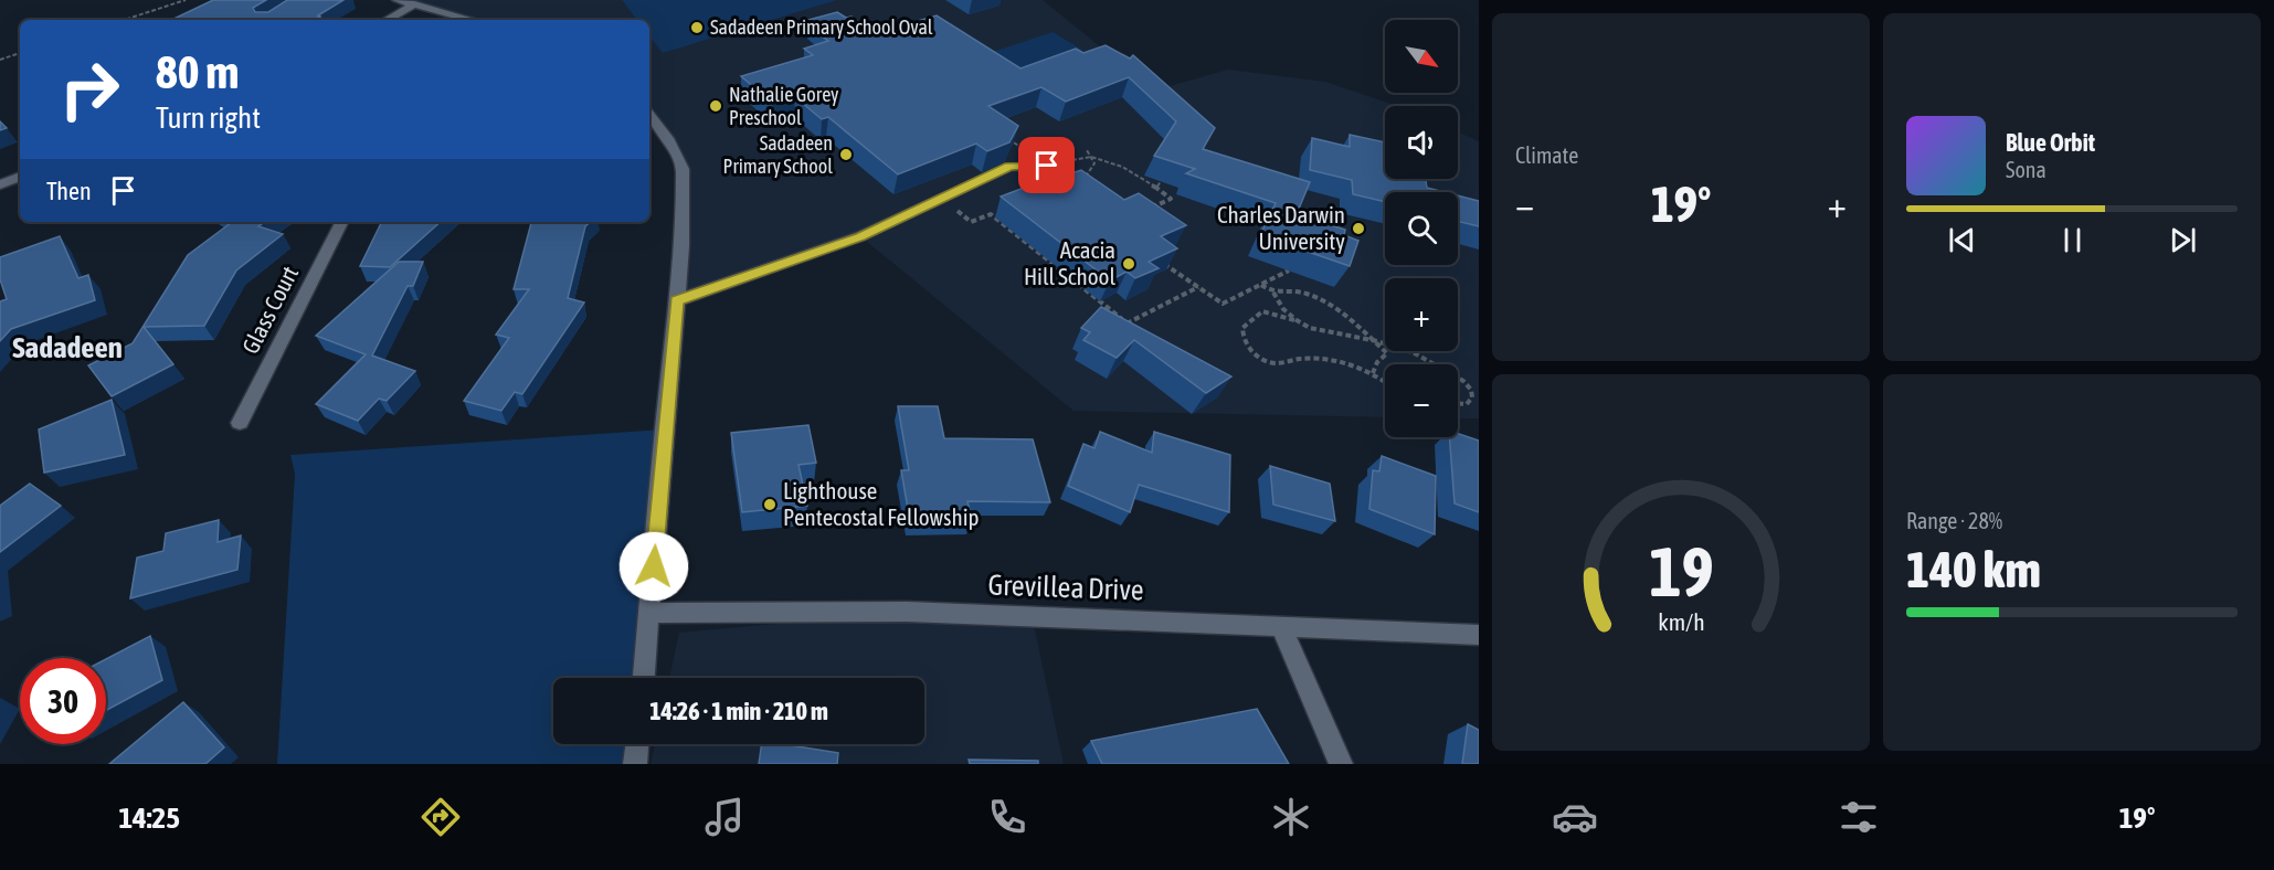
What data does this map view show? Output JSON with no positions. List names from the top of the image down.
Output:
{
  "streets": {
    "street": ["Glass Court", "Grevillea Drive"]
  },
  "districts": ["Sadadeen"],
  "places": [
    "Sadadeen Primary School Oval",
    "Nathalie Gorey Preschool",
    "Sadadeen Primary School",
    "Charles Darwin University",
    "Acacia Hill School",
    "Lighthouse Pentecostal Fellowship"
  ],
  "north": "bottom right",
  "page": {
    "tile": [
      "Climate",
      ["Range · 28%", "140 km"]
    ],
    "map_buttons": ["+", "−"],
    "turn": ["80 m", "Turn right"],
    "song": ["Blue Orbit", "Sona"],
    "then": "Then",
    "heat": ["−", "19°", "+"],
    "limit": "30",
    "trip": "14:26 · 1 min · 210 m",
    "tabs": ["14:25", "19°"],
    "gauge": ["19", "km/h"]
  }
}
